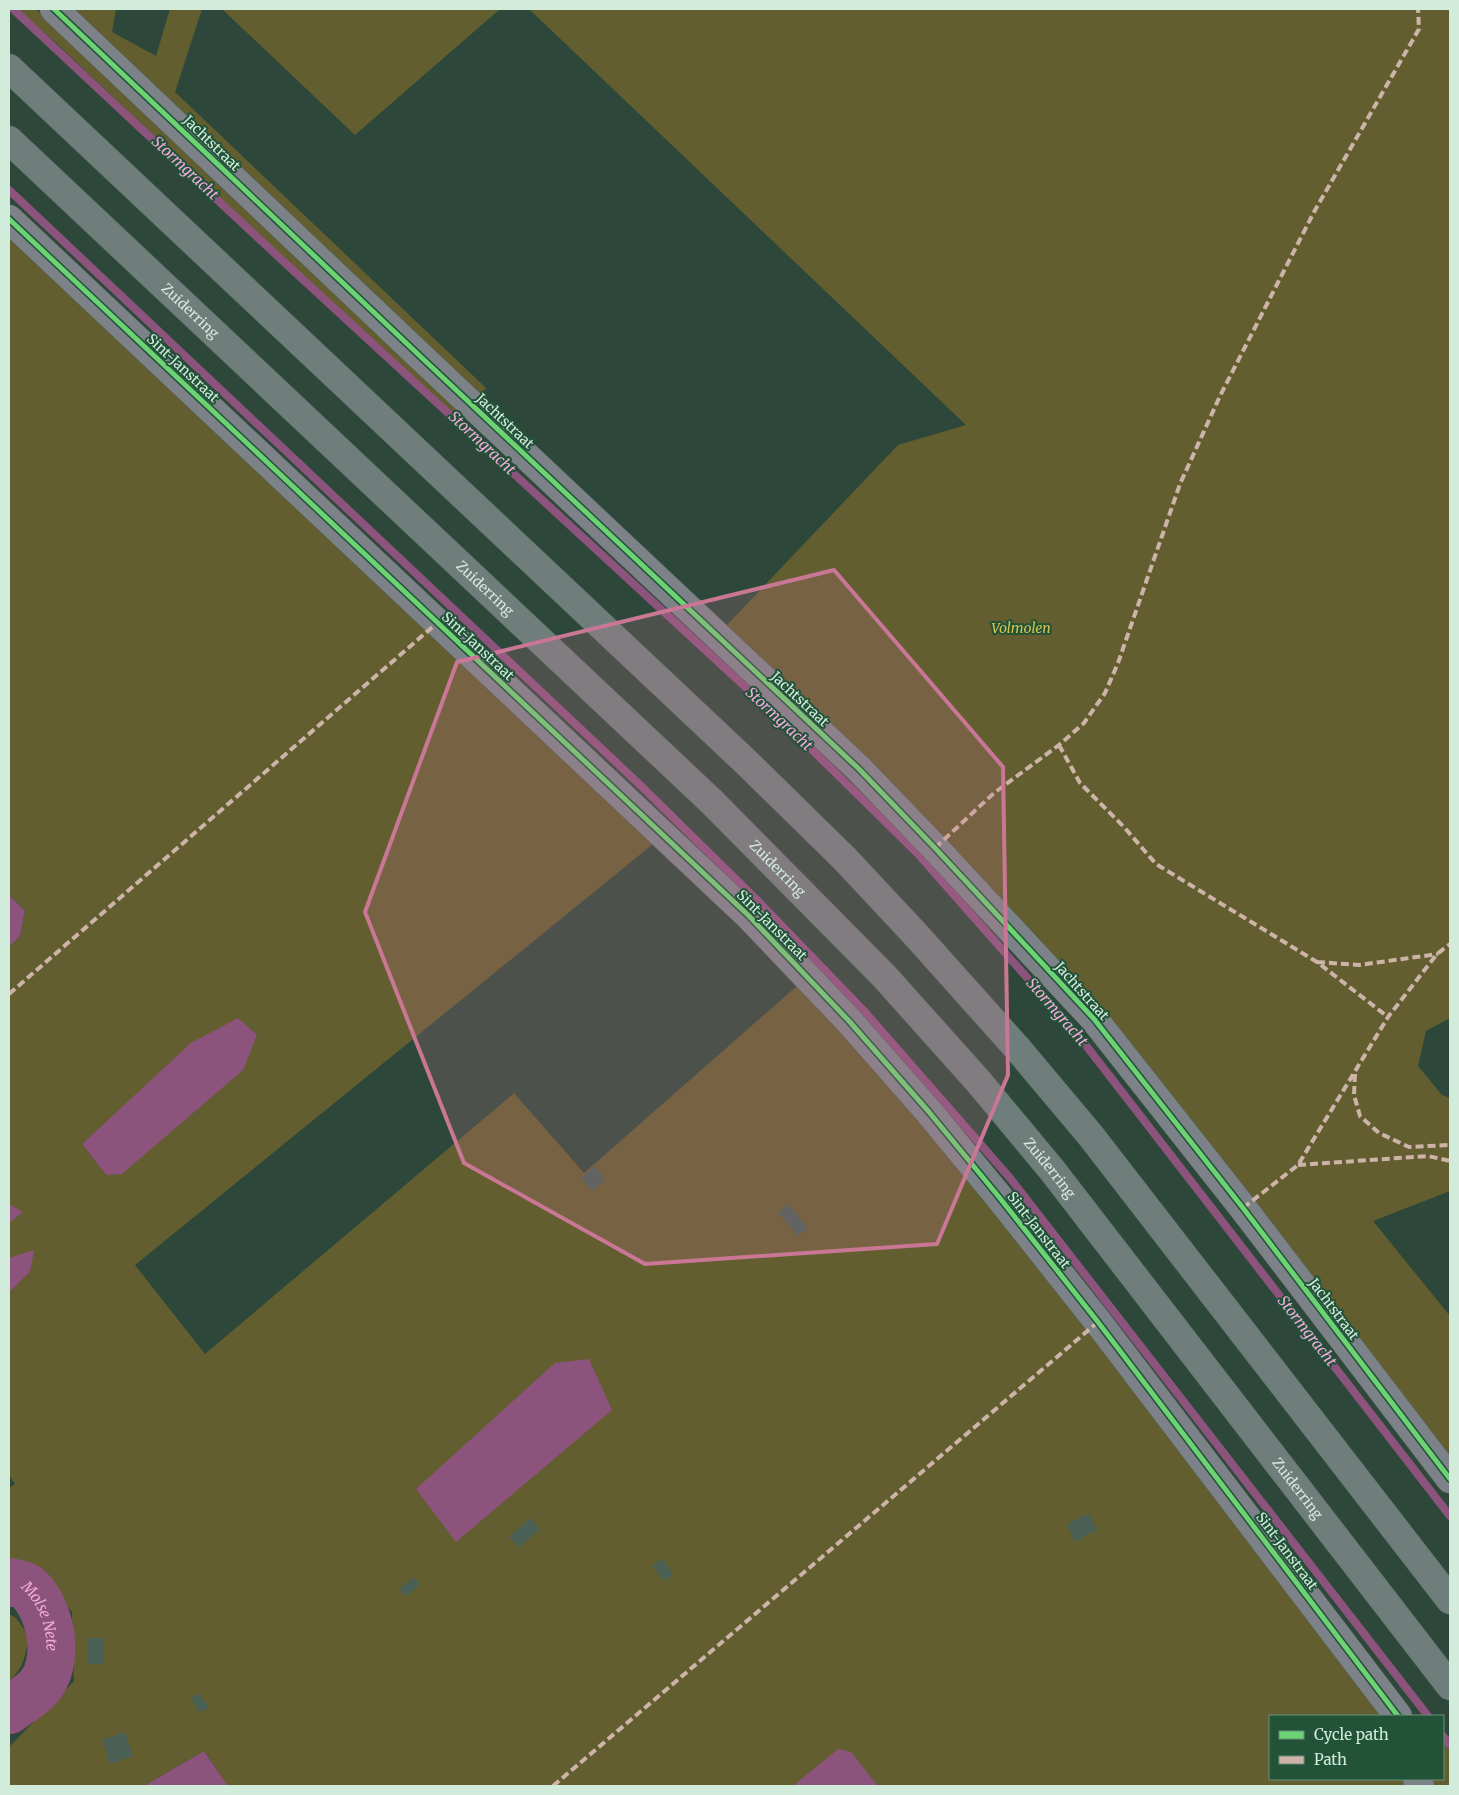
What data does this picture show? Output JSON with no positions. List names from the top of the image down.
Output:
{
  "streets": {
    "highway": ["Zuiderring"],
    "street": ["Jachtstraat", "Sint-Janstraat"]
  },
  "water": ["Stormgracht", "Molse Nete"],
  "parks": ["Volmolen"],
  "legend": ["Cycle path", "Path"]
}
